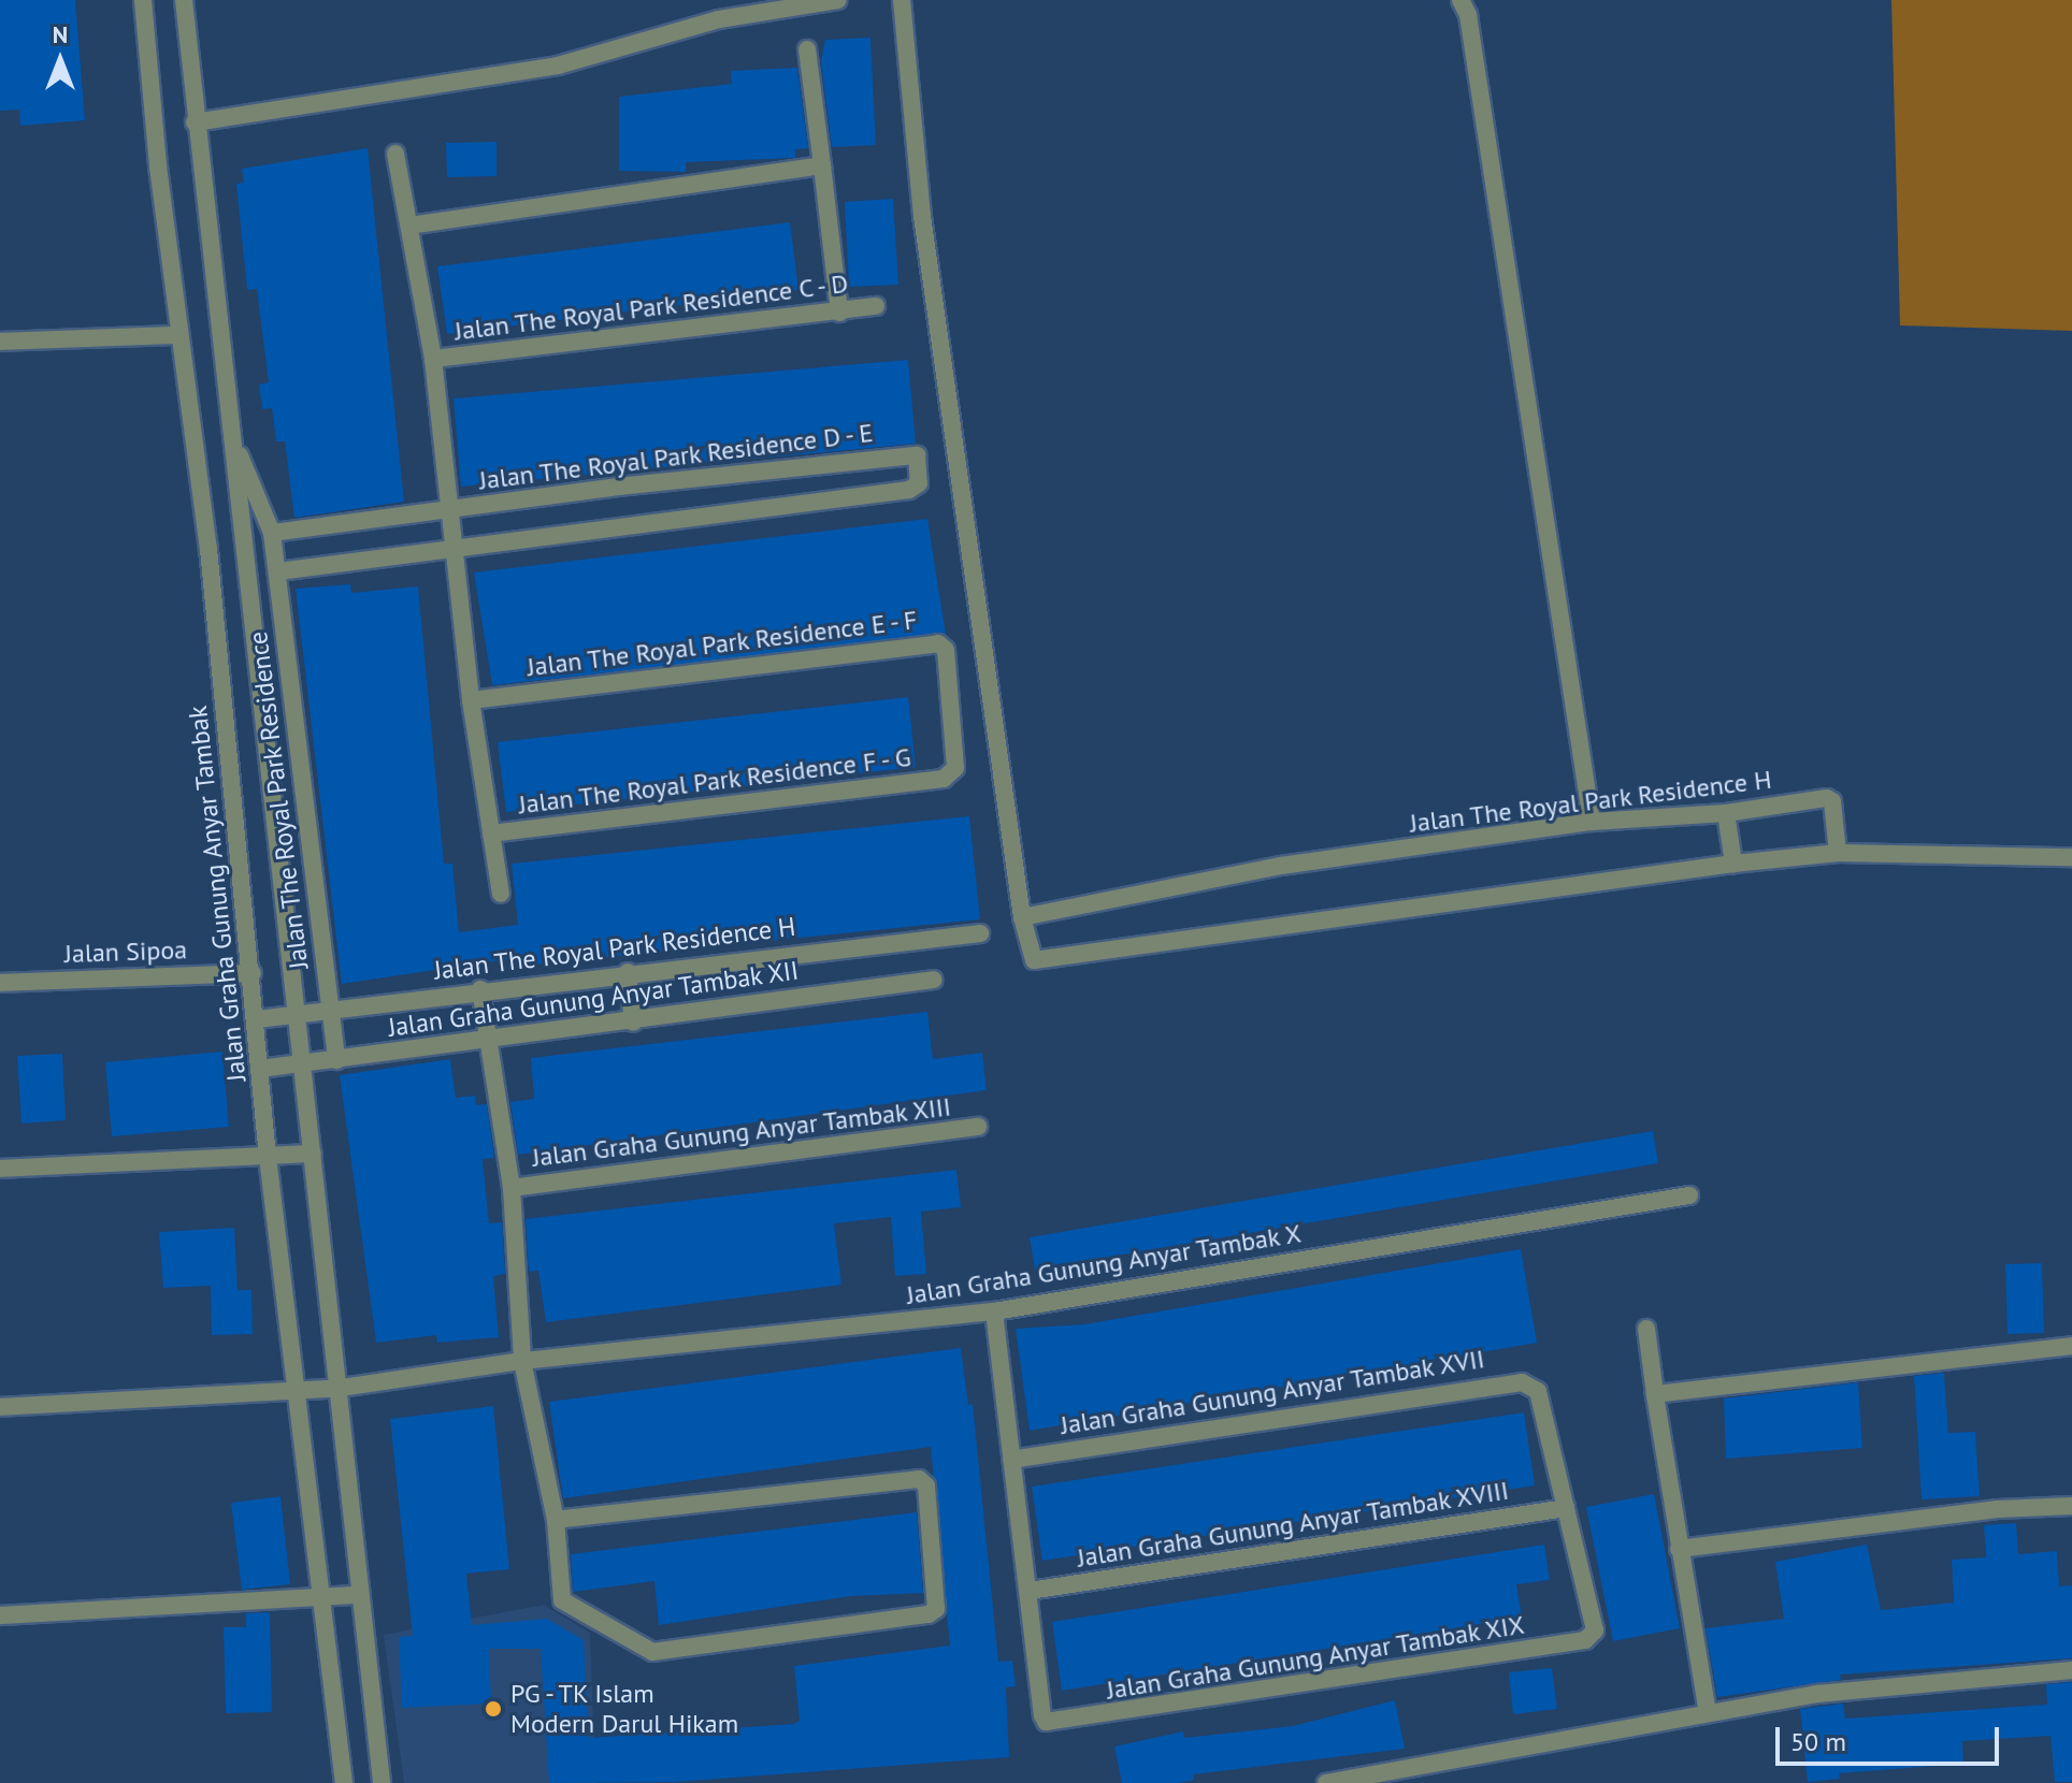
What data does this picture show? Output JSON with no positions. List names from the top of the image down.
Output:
{
  "streets": {
    "street": [
      "Jalan The Royal Park Residence C - D",
      "Jalan The Royal Park Residence D - E",
      "Jalan The Royal Park Residence E - F",
      "Jalan The Royal Park Residence F - G",
      "Jalan The Royal Park Residence",
      "Jalan The Royal Park Residence H",
      "Jalan Graha Gunung Anyar Tambak",
      "Jalan Sipoa",
      "Jalan Graha Gunung Anyar Tambak XII",
      "Jalan Graha Gunung Anyar Tambak XIII",
      "Jalan Graha Gunung Anyar Tambak X",
      "Jalan Graha Gunung Anyar Tambak XVII",
      "Jalan Graha Gunung Anyar Tambak XVIII",
      "Jalan Graha Gunung Anyar Tambak XIX"
    ]
  },
  "crossings": [
    ["Jalan The Royal Park Residence E - F", "Jalan The Royal Park Residence F - G"],
    ["Jalan The Royal Park Residence", "Jalan The Royal Park Residence H"],
    ["Jalan The Royal Park Residence", "Jalan Graha Gunung Anyar Tambak XII"],
    ["Jalan The Royal Park Residence H", "Jalan Graha Gunung Anyar Tambak"],
    ["Jalan Graha Gunung Anyar Tambak", "Jalan Sipoa"],
    ["Jalan Graha Gunung Anyar Tambak", "Jalan Graha Gunung Anyar Tambak XII"],
    ["Jalan Graha Gunung Anyar Tambak", "Jalan Graha Gunung Anyar Tambak X"],
    ["Jalan Graha Gunung Anyar Tambak XVII", "Jalan Graha Gunung Anyar Tambak XVIII"],
    ["Jalan Graha Gunung Anyar Tambak XVII", "Jalan Graha Gunung Anyar Tambak XIX"],
    ["Jalan Graha Gunung Anyar Tambak XVIII", "Jalan Graha Gunung Anyar Tambak XIX"]
  ],
  "places": ["PG - TK Islam Modern Darul Hikam"],
  "scale_bar": "50 m",
  "north": "top"
}
